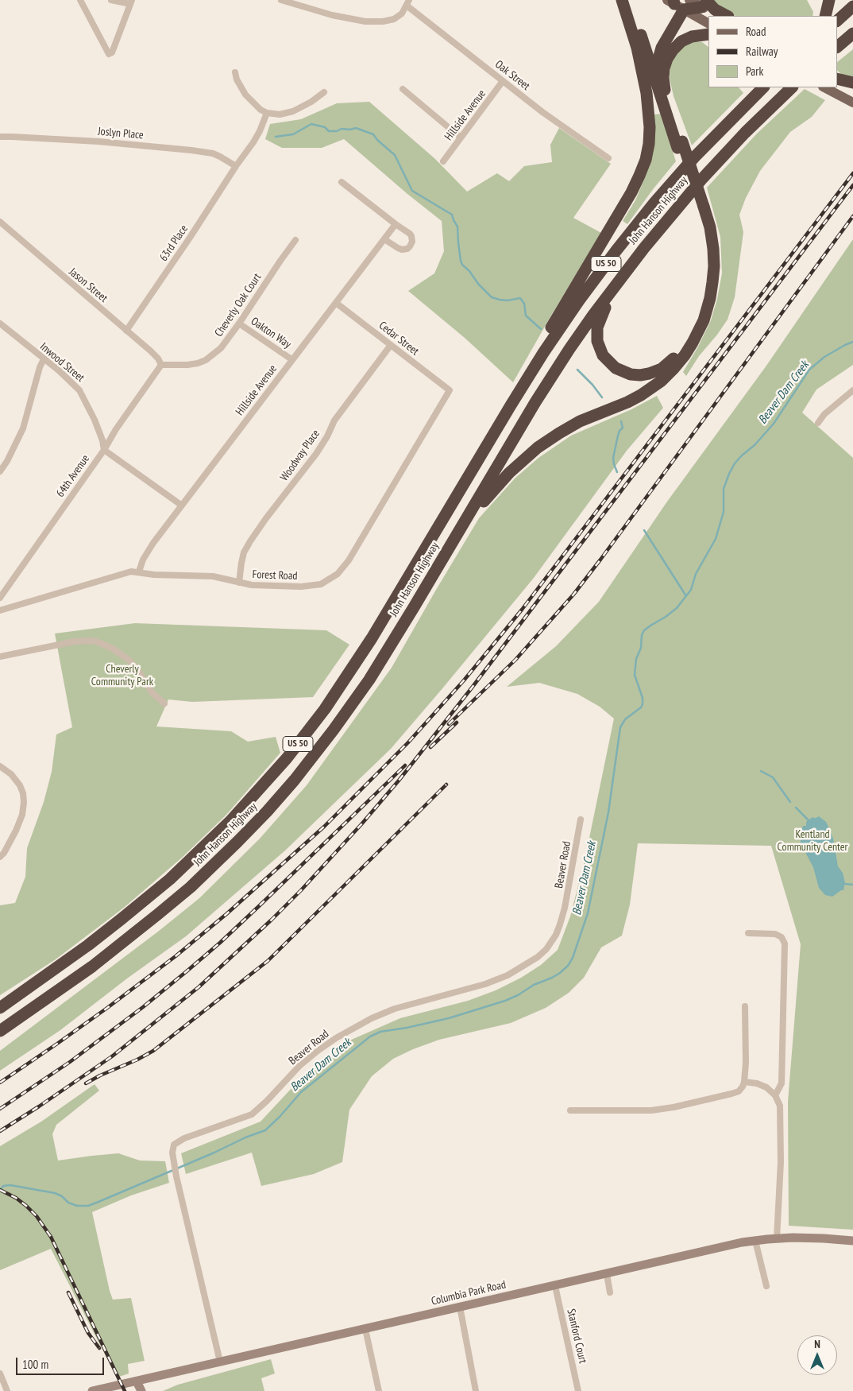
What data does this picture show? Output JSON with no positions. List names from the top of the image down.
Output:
{
  "streets": {
    "highway": ["John Hanson Highway", "US 50"],
    "street": [
      "Oak Street",
      "Hillside Avenue",
      "Joslyn Place",
      "63rd Place",
      "Jason Street",
      "Cheverly Oak Court",
      "Oakton Way",
      "Cedar Street",
      "Inwood Street",
      "Woodway Place",
      "64th Avenue",
      "Forest Road",
      "Beaver Road",
      "Columbia Park Road",
      "Stanford Court"
    ]
  },
  "crossings": [
    ["Oak Street", "Hillside Avenue"],
    ["Hillside Avenue", "Oakton Way"],
    ["Hillside Avenue", "Cedar Street"],
    ["Hillside Avenue", "Forest Road"],
    ["Joslyn Place", "63rd Place"],
    ["63rd Place", "Jason Street"],
    ["Jason Street", "Cheverly Oak Court"],
    ["Jason Street", "64th Avenue"],
    ["Cheverly Oak Court", "Oakton Way"],
    ["Cheverly Oak Court", "64th Avenue"],
    ["Cedar Street", "Woodway Place"],
    ["Cedar Street", "Forest Road"],
    ["Inwood Street", "64th Avenue"],
    ["Woodway Place", "Forest Road"],
    ["Beaver Road", "Columbia Park Road"],
    ["Columbia Park Road", "Stanford Court"]
  ],
  "water": ["Beaver Dam Creek"],
  "parks": ["Cheverly Community Park", "Kentland Community Center"],
  "legend": ["Road", "Railway", "Park"],
  "scale_bar": "100 m",
  "north": "top"
}
